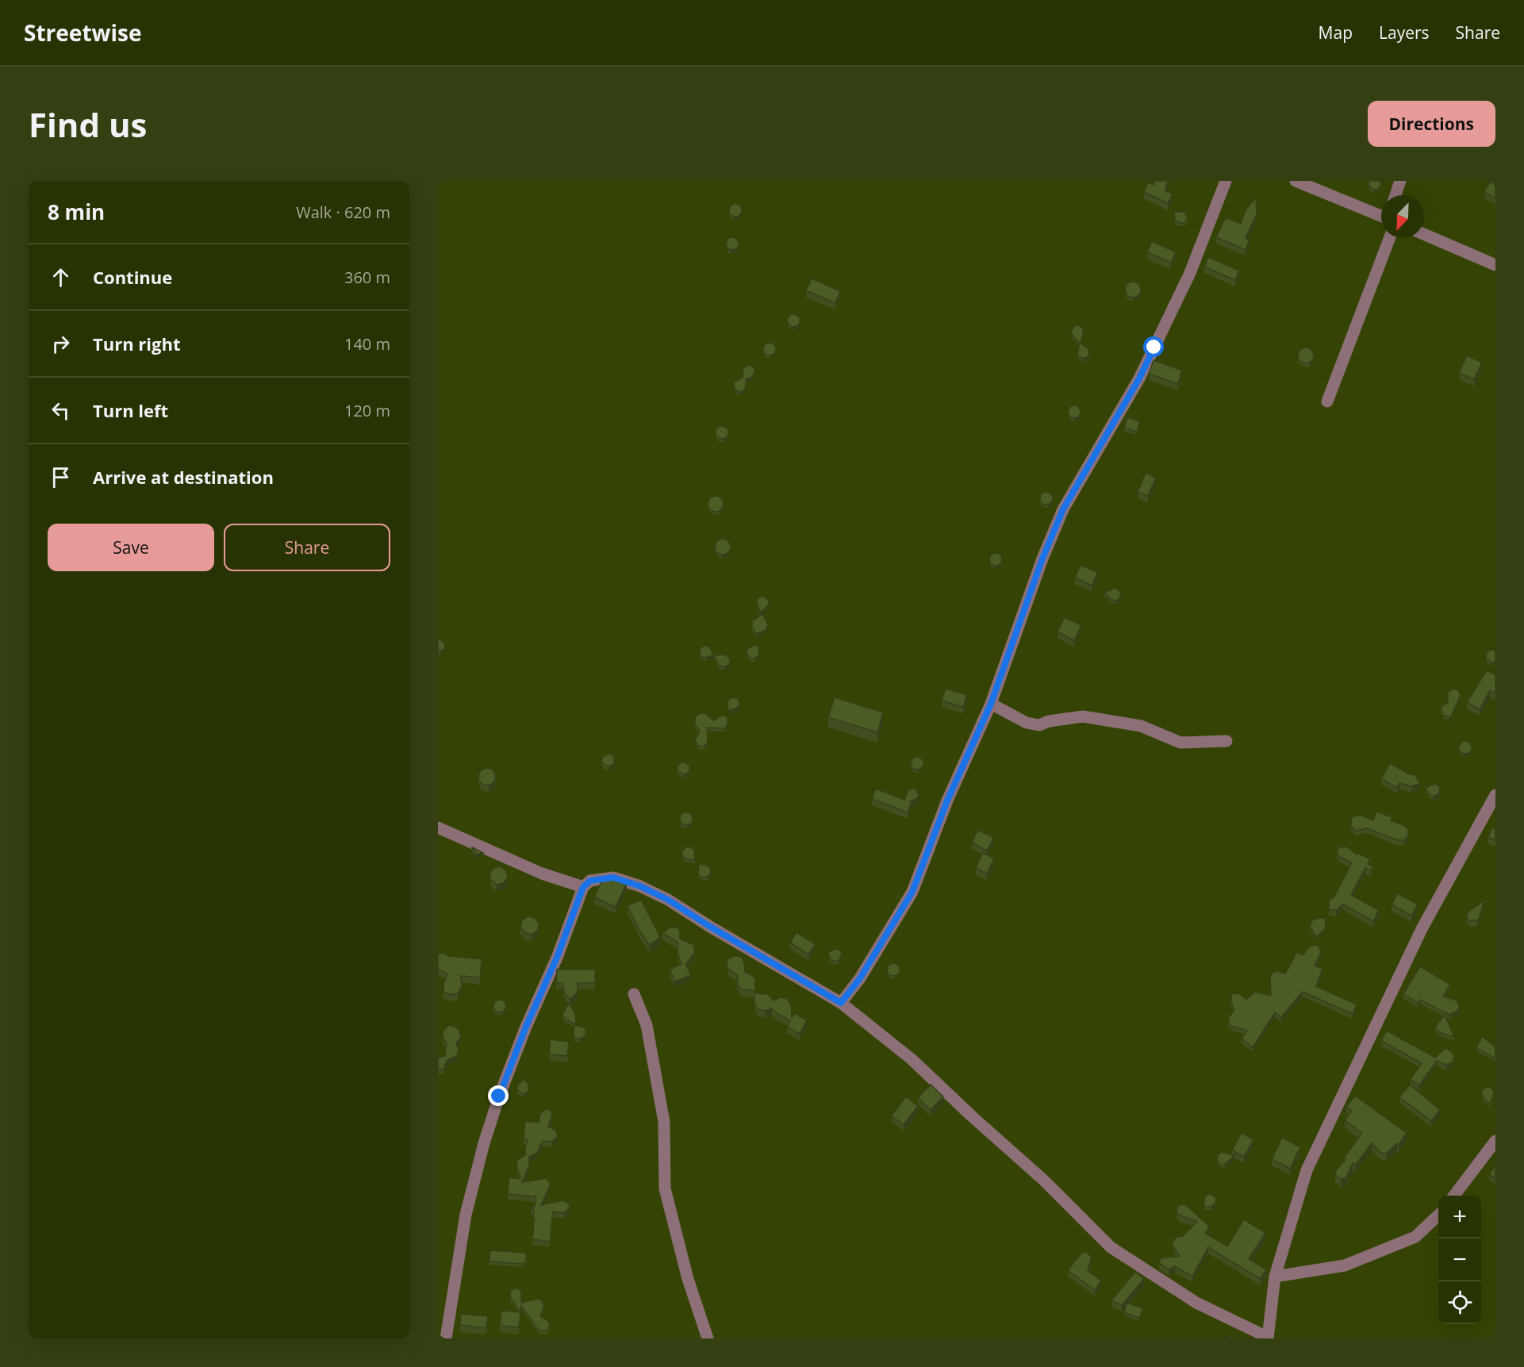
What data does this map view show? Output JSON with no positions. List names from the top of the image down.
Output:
{
  "north": "bottom left",
  "page": {
    "header": "Streetwise",
    "nav": ["Map", "Layers", "Share"],
    "buttons": [
      "Directions",
      ["Save", "Share"]
    ],
    "title": "Find us",
    "heading": ["8 min", "Walk · 620 m"],
    "list": [
      ["Continue", "360 m"],
      ["Turn right", "140 m"],
      ["Turn left", "120 m"],
      "Arrive at destination"
    ],
    "map_buttons": ["+", "−"]
  }
}
